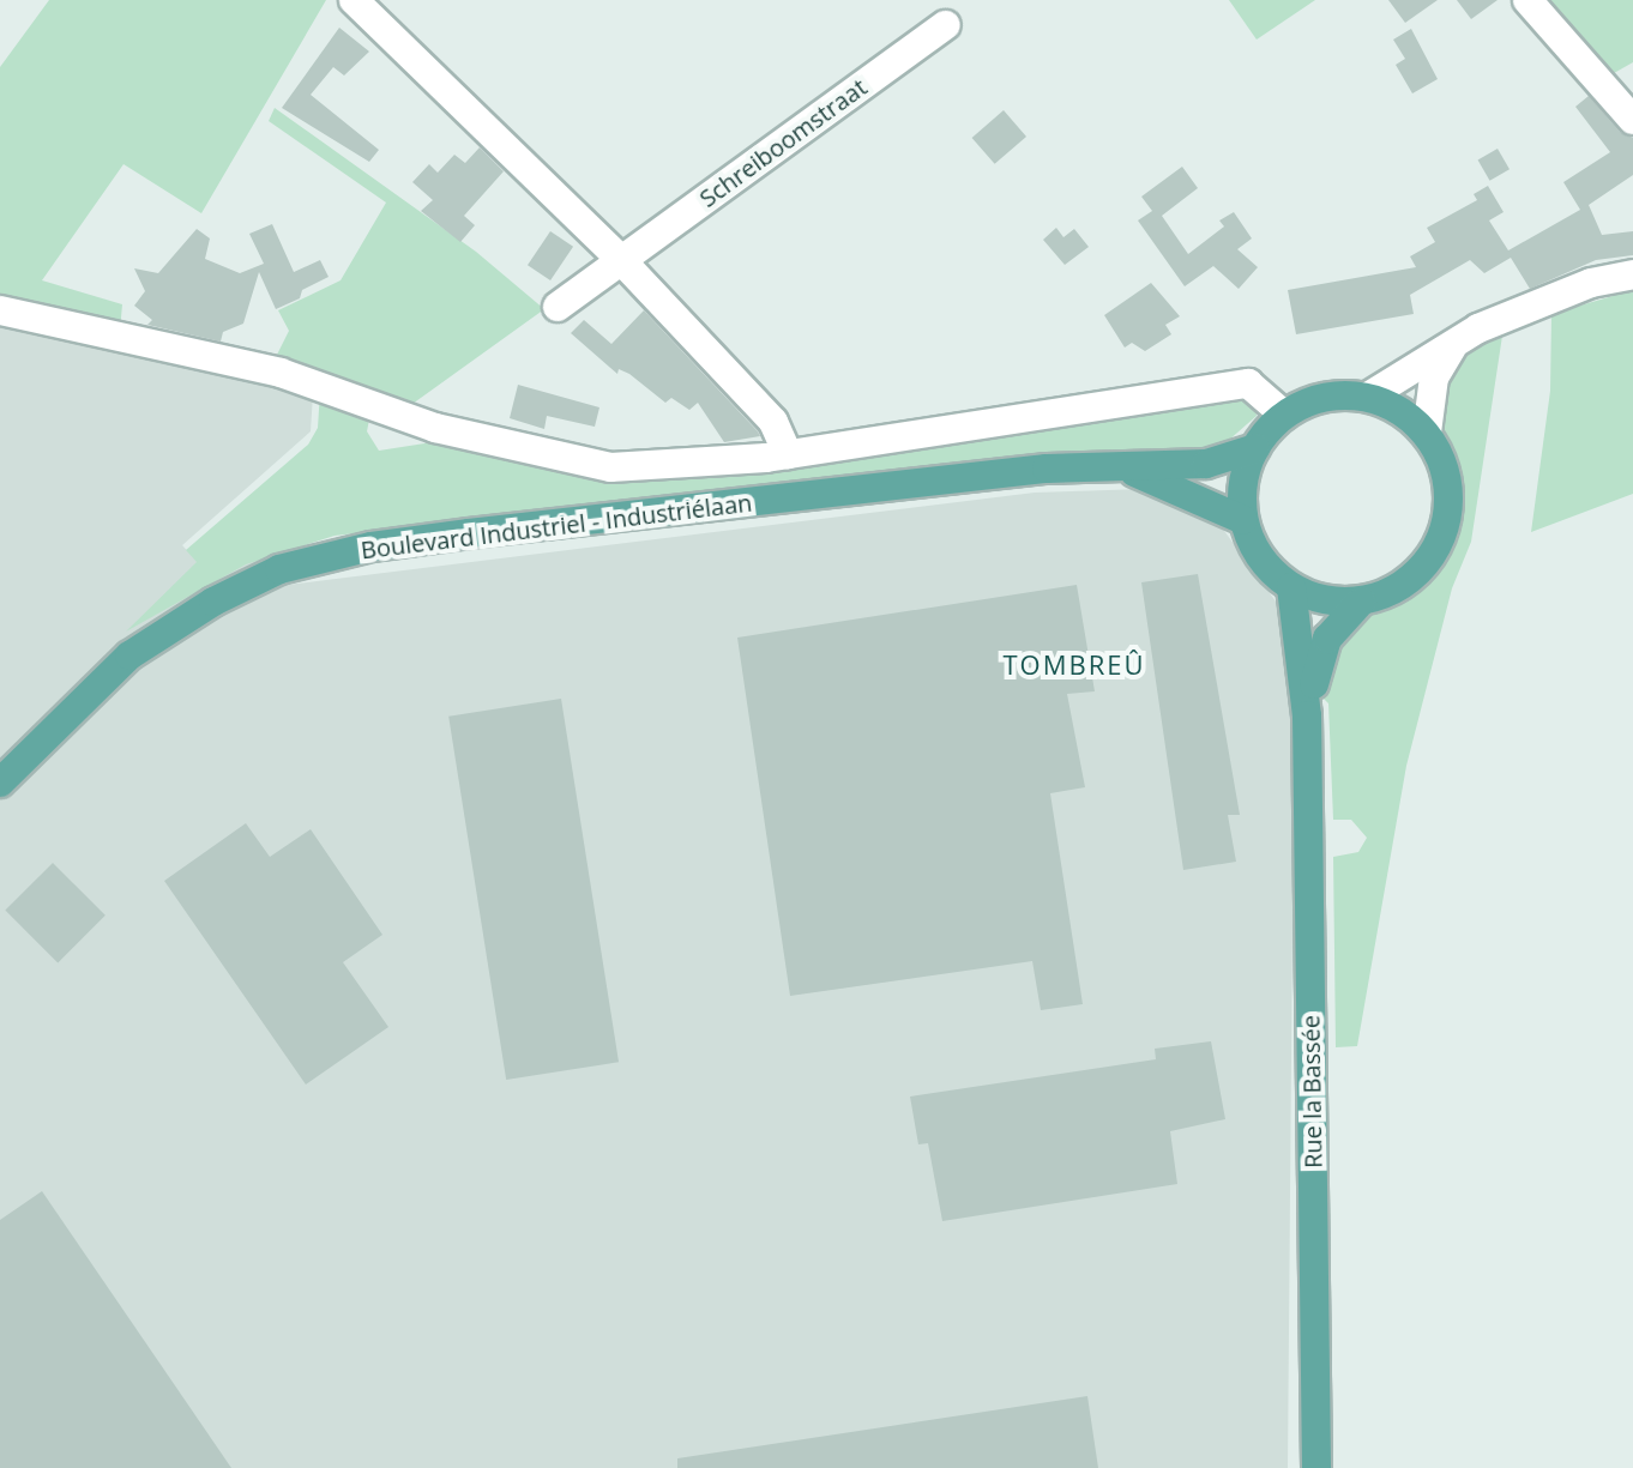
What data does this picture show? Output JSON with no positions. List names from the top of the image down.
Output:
{
  "streets": {
    "main road": ["Boulevard Industriel - Industriélaan", "Rue la Bassée"],
    "street": ["Schreiboomstraat"]
  },
  "crossings": [
    ["Boulevard Industriel - Industriélaan", "Rue la Bassée"]
  ],
  "districts": ["TOMBREÛ"]
}
